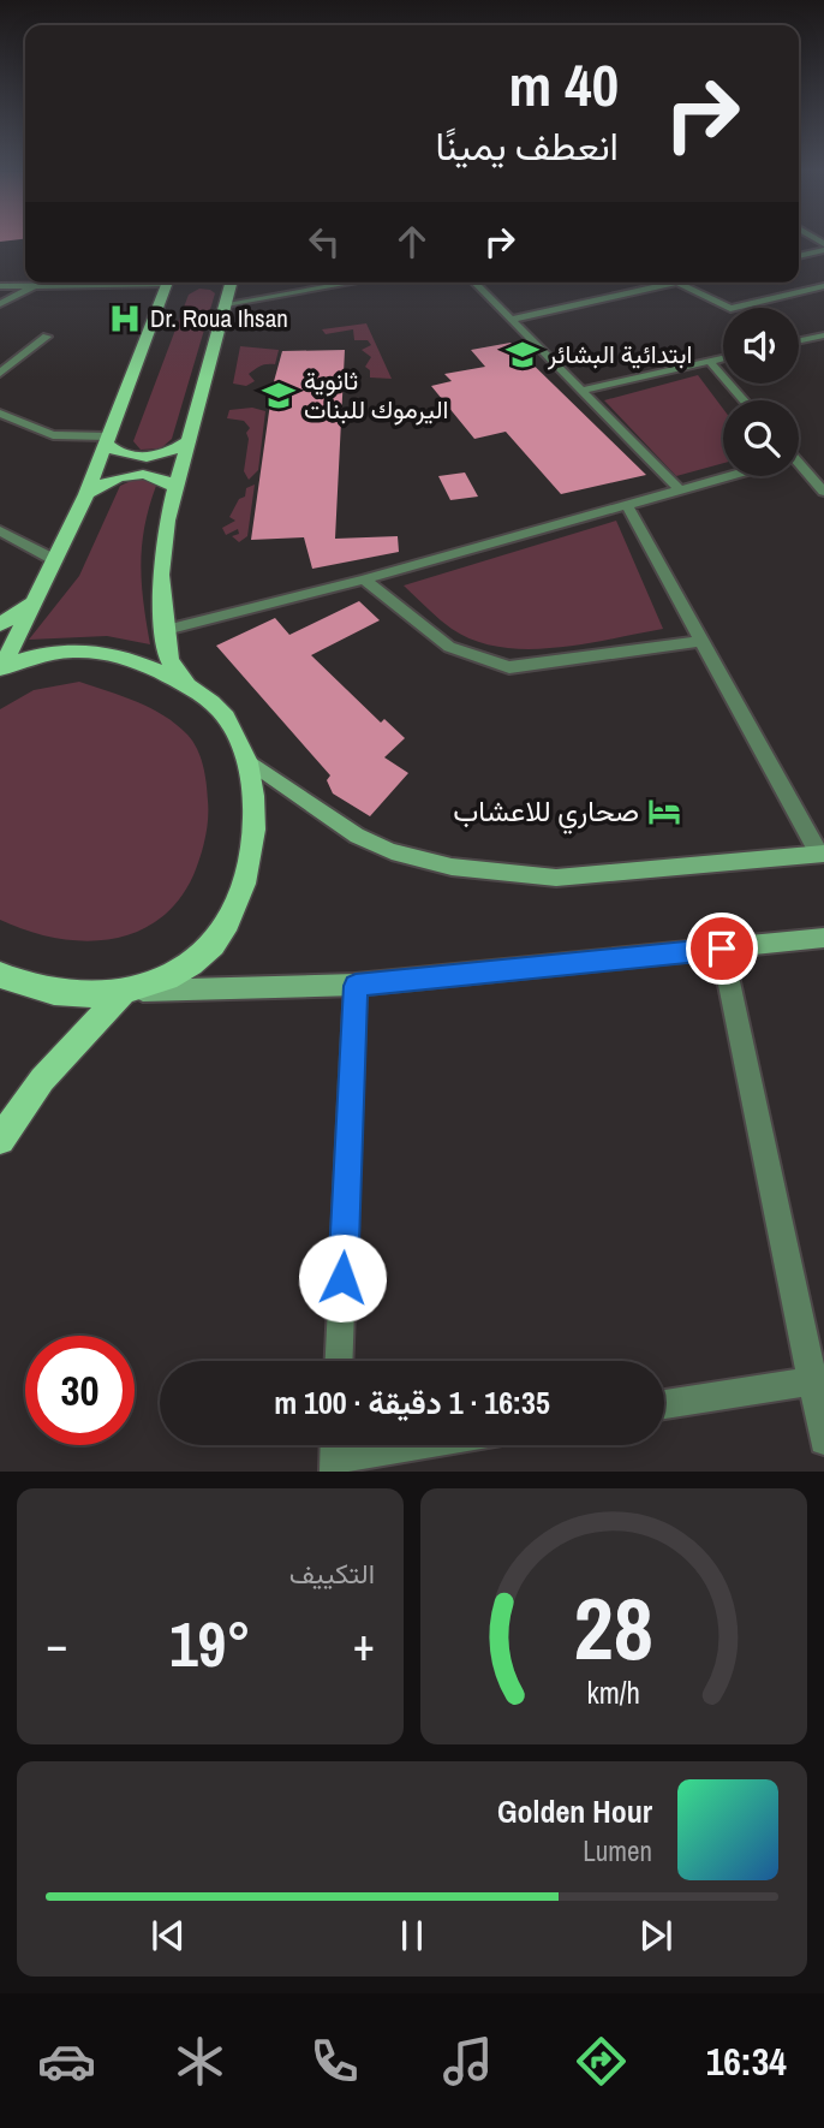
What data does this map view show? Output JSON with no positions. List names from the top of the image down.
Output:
{
  "places": {
    "hospital": ["Dr. Roua Ihsan"],
    "school or university": ["ابتدائية البشائر", "ثانوية اليرموك للبنات"],
    "hotel": ["صحاري للاعشاب"]
  },
  "page": {
    "turn": ["40 m", "انعطف يمينًا"],
    "limit": "30",
    "trip": "16:35 · 1 دقيقة · 100 m",
    "tile": "التكييف",
    "heat": ["−", "19°", "+"],
    "song": ["Golden Hour", "Lumen"],
    "tabs": "16:34",
    "gauge": ["28", "km/h"]
  }
}
